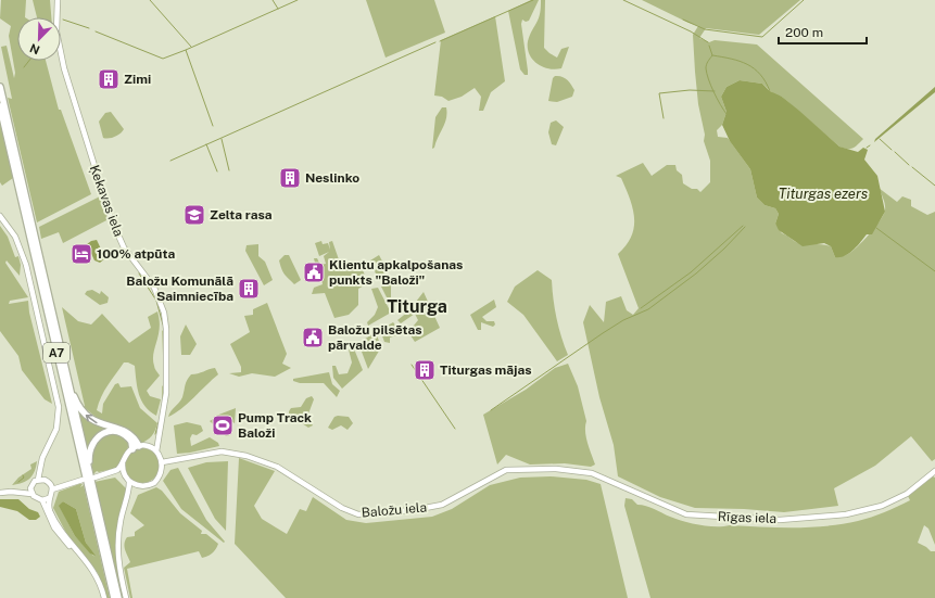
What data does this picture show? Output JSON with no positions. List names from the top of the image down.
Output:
{
  "streets": {
    "highway": ["A7"],
    "main road": ["Ķekavas iela", "Baložu iela", "Rīgas iela"]
  },
  "crossings": [
    ["Baložu iela", "Rīgas iela"]
  ],
  "districts": ["Titurga"],
  "water": ["Titurgas ezers"],
  "places": {
    "building": [
      "Zimi",
      "Neslinko",
      "Baložu Komunālā Saimniecība",
      "Titurgas mājas"
    ],
    "school or university": ["Zelta rasa"],
    "hotel": ["100% atpūta"],
    "public building": ["Klientu apkalpošanas punkts \"Baloži\"", "Baložu pilsētas pārvalde"],
    "sports": ["Pump Track Baloži"]
  },
  "scale_bar": "200 m",
  "north": "bottom left"
}
